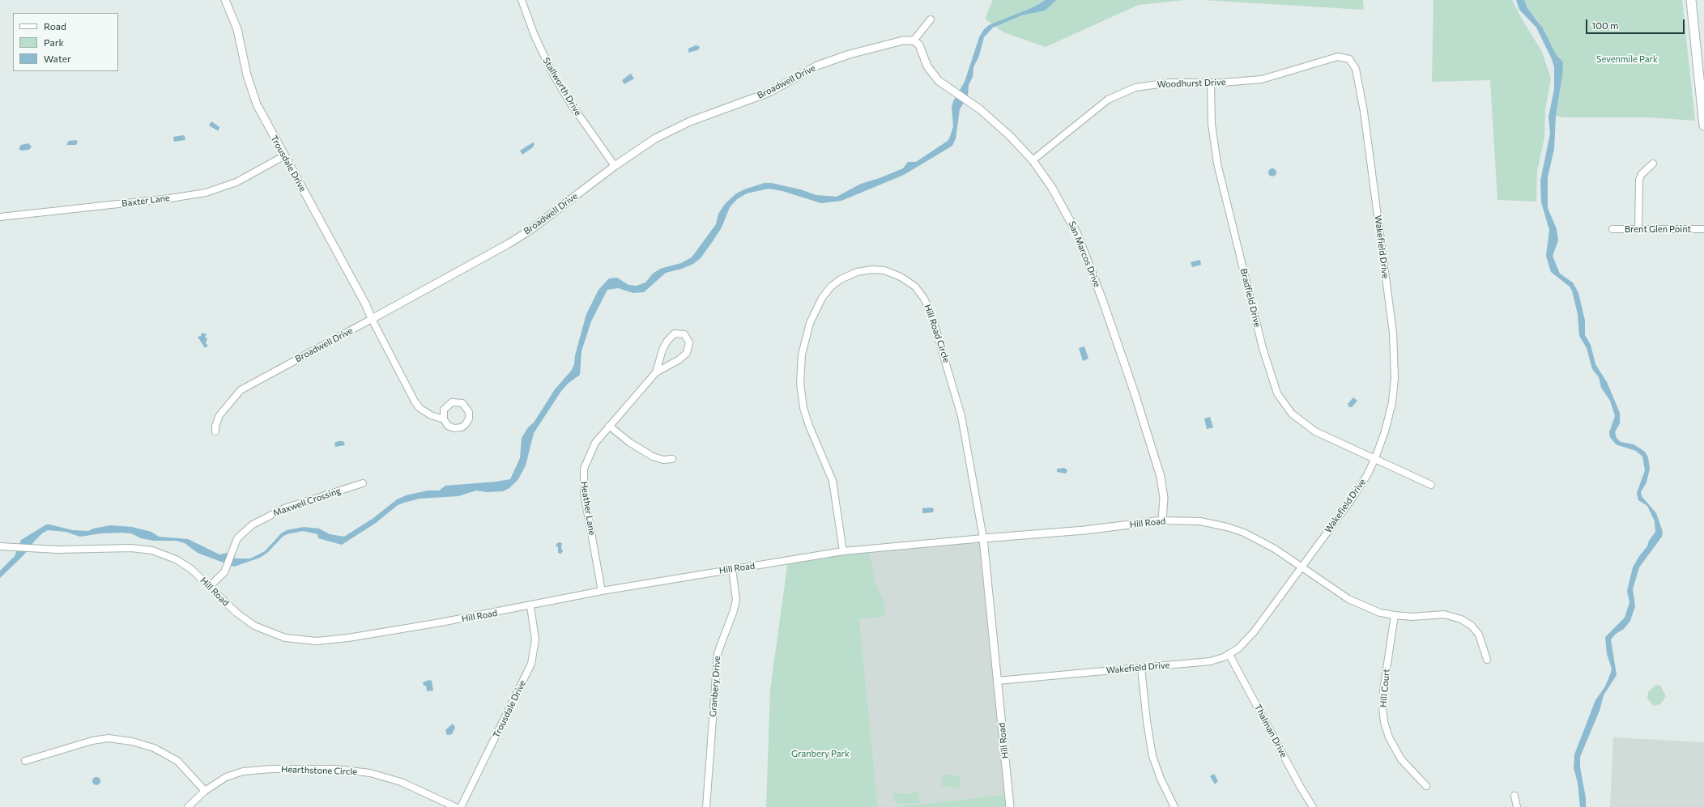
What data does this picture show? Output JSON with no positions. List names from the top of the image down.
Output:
{
  "streets": {
    "street": [
      "Broadwell Drive",
      "Woodhurst Drive",
      "Stallworth Drive",
      "Trousdale Drive",
      "Baxter Lane",
      "Brent Glen Point",
      "Wakefield Drive",
      "San Marcos Drive",
      "Bradfield Drive",
      "Hill Road Circle",
      "Maxwell Crossing",
      "Heather Lane",
      "Hill Road",
      "Granbery Drive",
      "Hill Court",
      "Thalman Drive",
      "Hearthstone Circle"
    ]
  },
  "crossings": [
    ["Broadwell Drive", "Stallworth Drive"],
    ["Broadwell Drive", "Trousdale Drive"],
    ["Broadwell Drive", "San Marcos Drive"],
    ["Woodhurst Drive", "Wakefield Drive"],
    ["Woodhurst Drive", "San Marcos Drive"],
    ["Woodhurst Drive", "Bradfield Drive"],
    ["Trousdale Drive", "Baxter Lane"],
    ["Trousdale Drive", "Hill Road"],
    ["Wakefield Drive", "Bradfield Drive"],
    ["Wakefield Drive", "Hill Road"],
    ["Wakefield Drive", "Thalman Drive"],
    ["San Marcos Drive", "Hill Road"],
    ["Hill Road Circle", "Hill Road"],
    ["Maxwell Crossing", "Hill Road"],
    ["Heather Lane", "Hill Road"],
    ["Hill Road", "Granbery Drive"]
  ],
  "parks": ["Sevenmile Park", "Granbery Park"],
  "legend": ["Road", "Park", "Water"],
  "scale_bar": "100 m"
}
